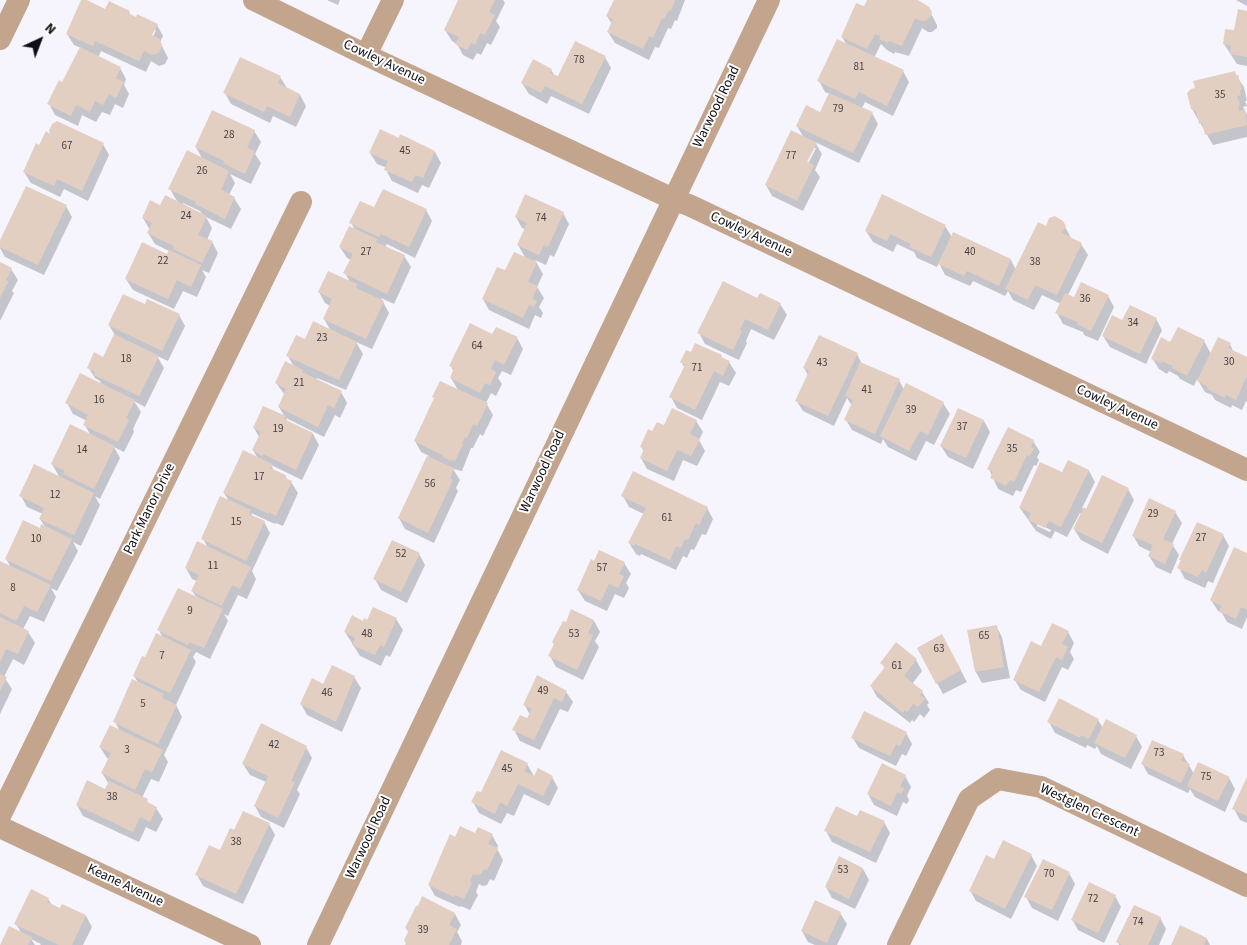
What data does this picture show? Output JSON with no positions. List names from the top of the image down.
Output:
{
  "streets": {
    "street": [
      "Cowley Avenue",
      "Warwood Road",
      "Park Manor Drive",
      "Westglen Crescent",
      "Keane Avenue"
    ]
  },
  "crossings": [
    ["Cowley Avenue", "Warwood Road"]
  ],
  "house_numbers": [
    "78",
    "81",
    "35",
    "79",
    "28",
    "67",
    "45",
    "77",
    "26",
    "24",
    "74",
    "27",
    "40",
    "22",
    "38",
    "36",
    "34",
    "23",
    "64",
    "18",
    "30",
    "43",
    "71",
    "21",
    "41",
    "16",
    "39",
    "37",
    "19",
    "35",
    "14",
    "17",
    "56",
    "12",
    "29",
    "61",
    "15",
    "27",
    "10",
    "52",
    "11",
    "57",
    "8",
    "9",
    "48",
    "53",
    "65",
    "63",
    "7",
    "61",
    "49",
    "46",
    "5",
    "42",
    "3",
    "73",
    "45",
    "75",
    "38",
    "38",
    "53",
    "70",
    "72",
    "74",
    "39"
  ],
  "north": "top right"
}
